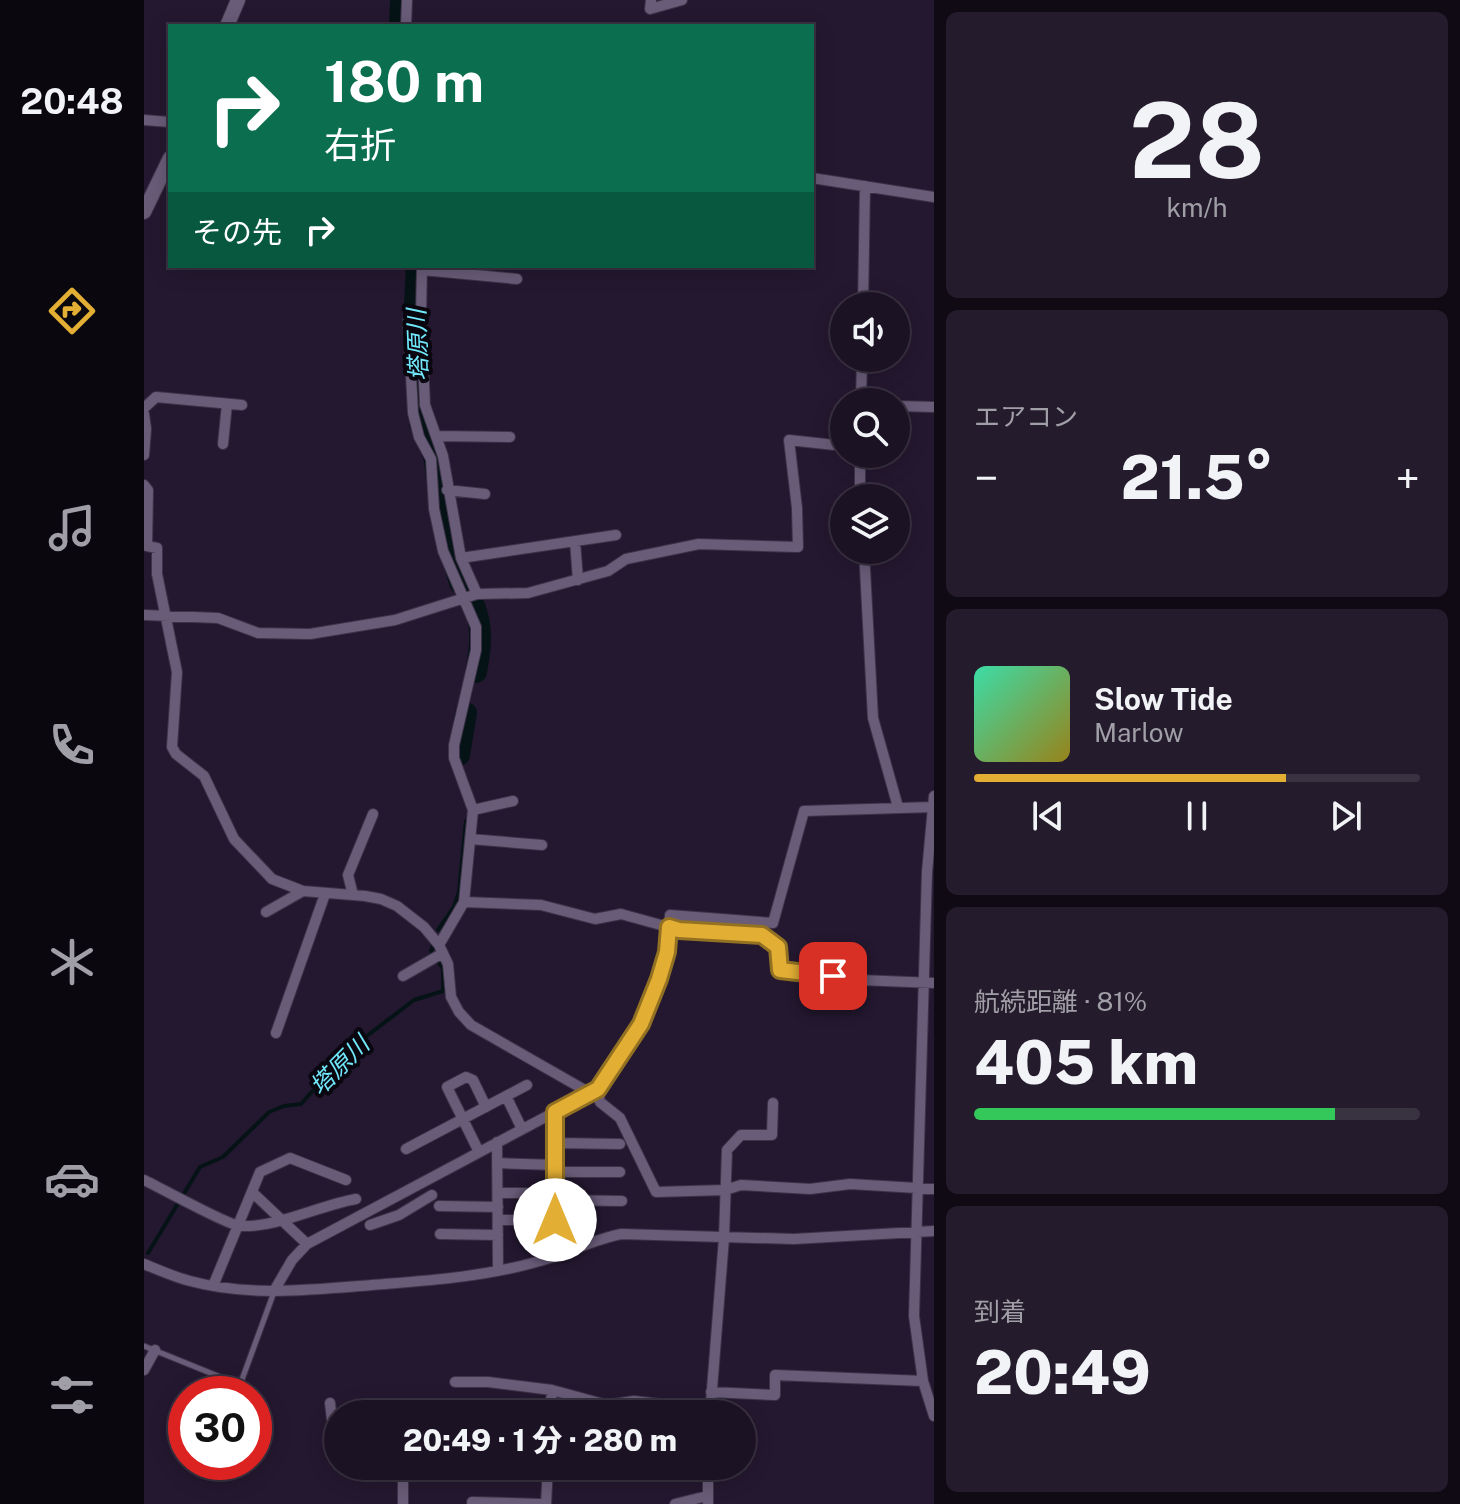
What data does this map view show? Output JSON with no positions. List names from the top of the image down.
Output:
{
  "water": ["塔原川"],
  "page": {
    "tabs": "20:48",
    "tile": [
      ["28", "km/h"],
      "エアコン",
      ["航続距離 · 81%", "405 km"],
      ["到着", "20:49"]
    ],
    "turn": ["180 m", "右折"],
    "then": "その先",
    "heat": ["−", "21.5°", "+"],
    "song": ["Slow Tide", "Marlow"],
    "limit": "30",
    "trip": "20:49 · 1 分 · 280 m"
  }
}
